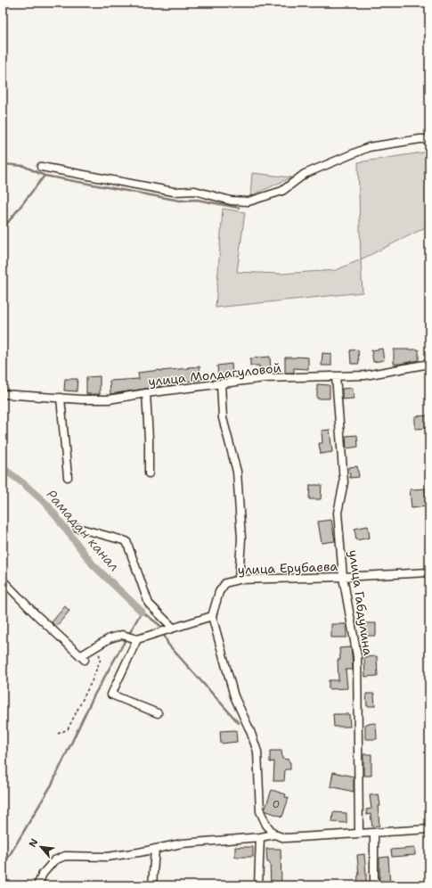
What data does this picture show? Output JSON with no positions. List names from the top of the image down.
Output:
{
  "streets": {
    "street": ["улица Молдагуловой", "улица Ерубаева", "улица Габдулина"]
  },
  "crossings": [
    ["улица Молдагуловой", "улица Габдулина"],
    ["улица Ерубаева", "улица Габдулина"]
  ],
  "water": ["Рамадан канал"],
  "house_numbers": ["0"],
  "north": "top left"
}
